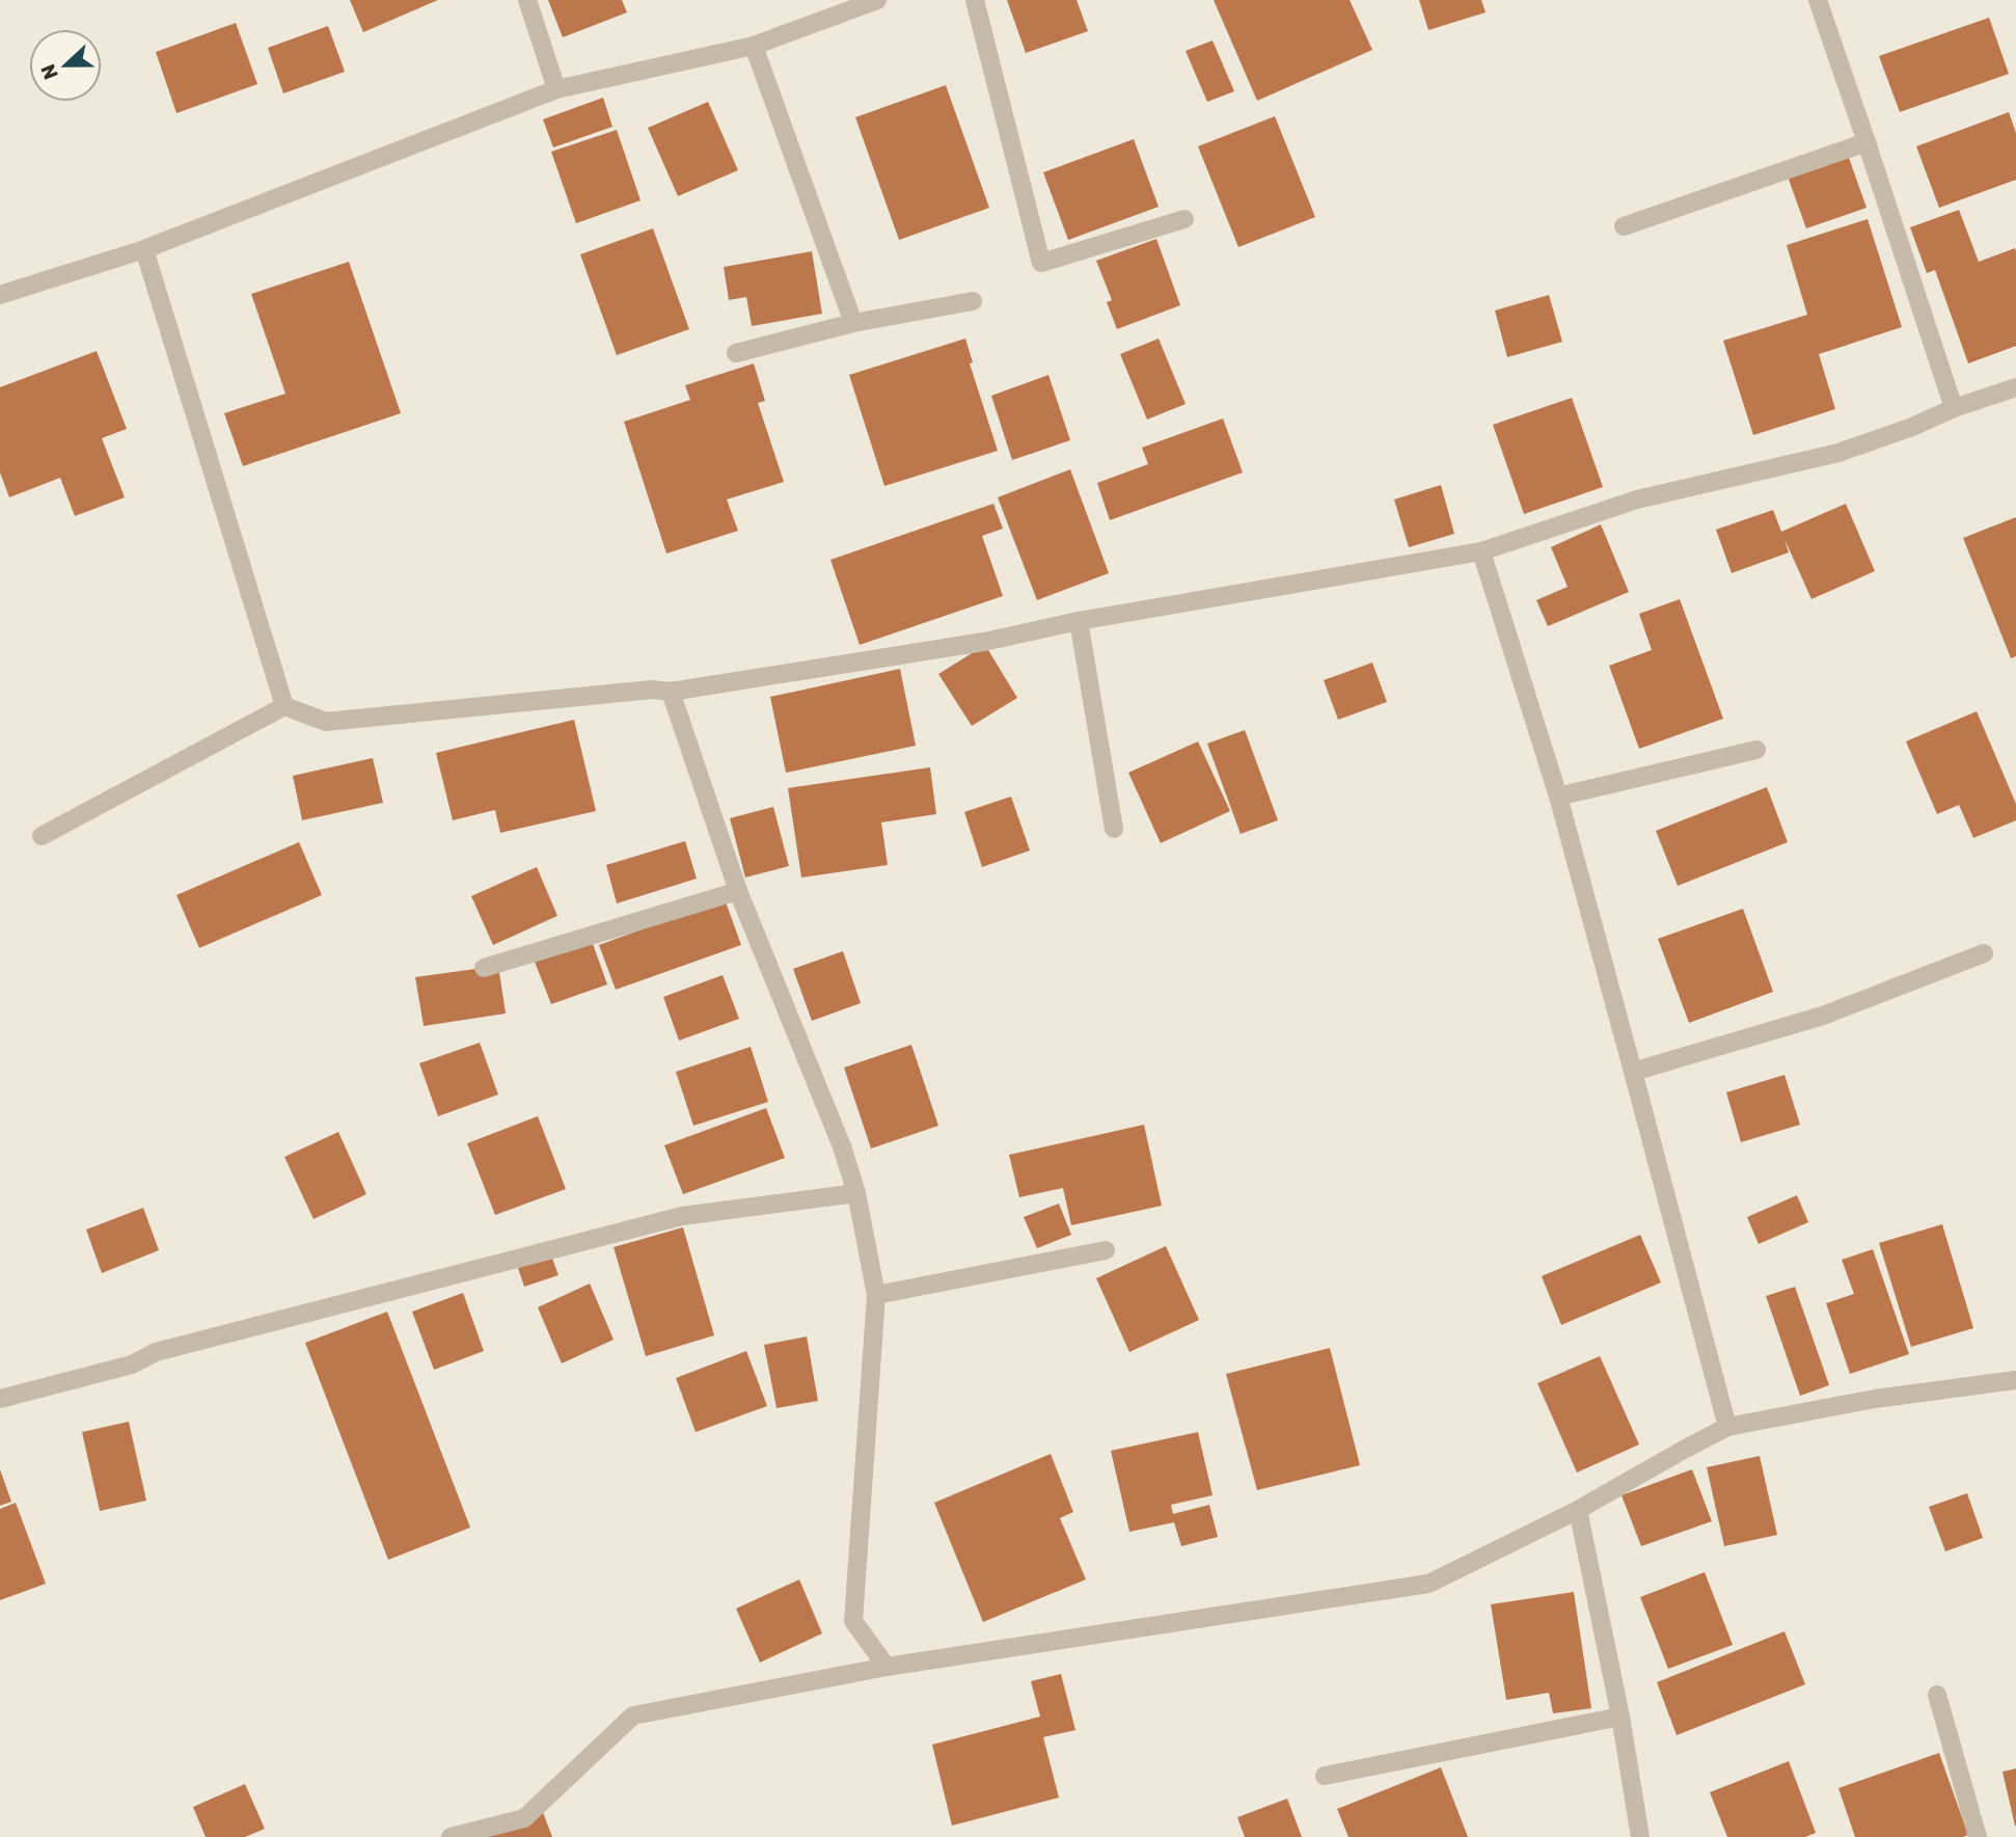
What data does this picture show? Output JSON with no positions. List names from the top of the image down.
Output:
{
  "north": "left"
}
